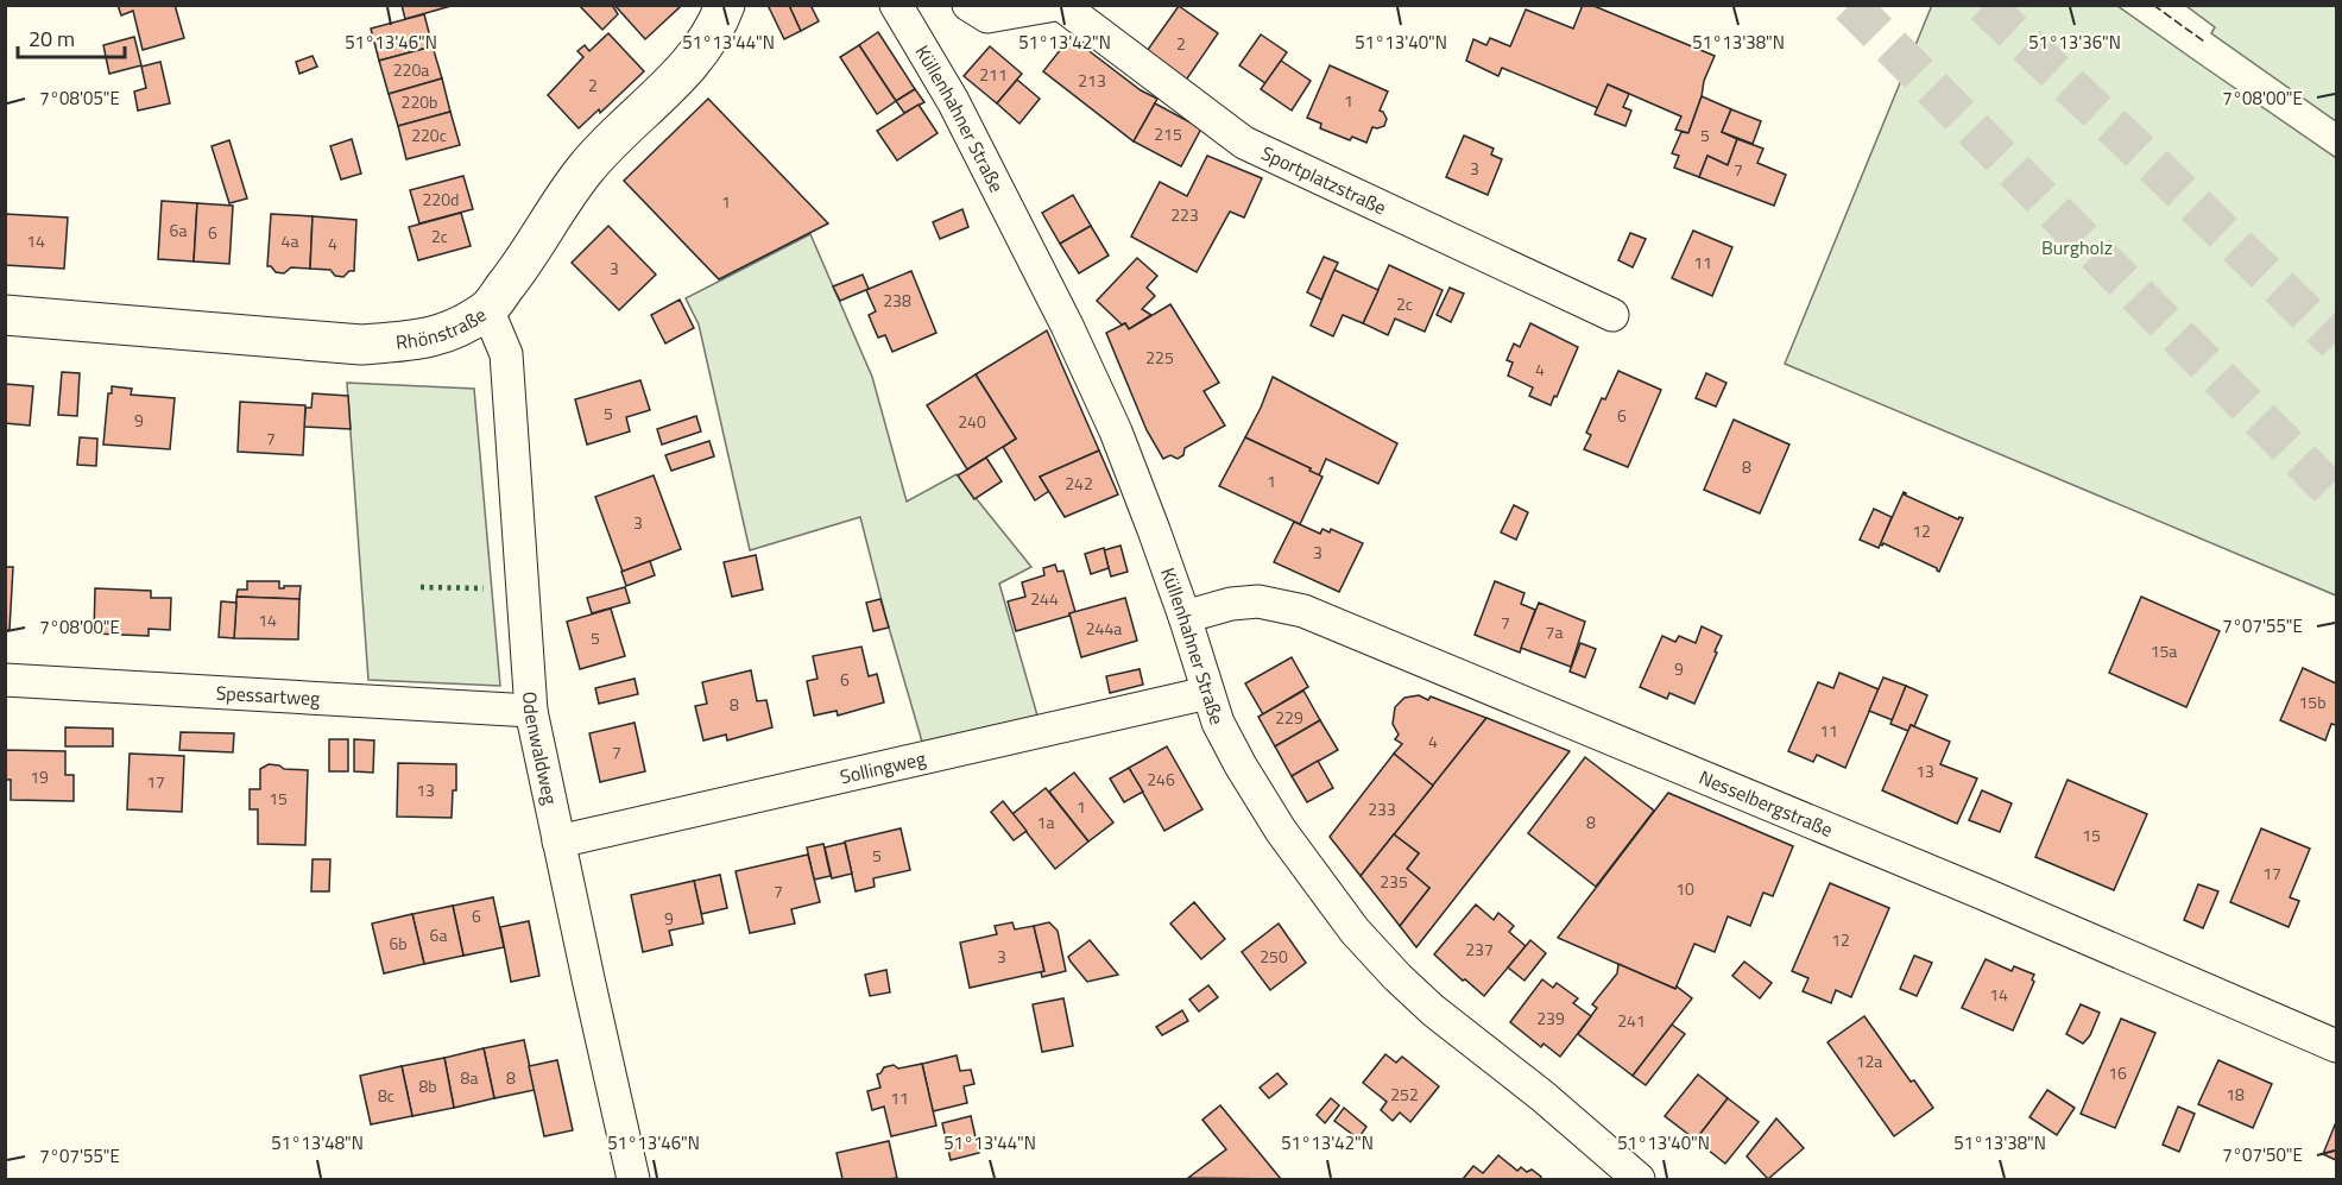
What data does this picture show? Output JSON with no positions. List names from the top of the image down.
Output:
{
  "streets": {
    "street": [
      "Küllenhahner Straße",
      "Sportplatzstraße",
      "Rhönstraße",
      "Spessartweg",
      "Odenwaldweg",
      "Sollingweg",
      "Nesselbergstraße"
    ]
  },
  "crossings": [
    ["Küllenhahner Straße", "Sollingweg"],
    ["Küllenhahner Straße", "Nesselbergstraße"],
    ["Rhönstraße", "Odenwaldweg"],
    ["Spessartweg", "Odenwaldweg"],
    ["Odenwaldweg", "Sollingweg"]
  ],
  "parks": ["Burgholz"],
  "house_numbers": [
    "2",
    "220a",
    "211",
    "213",
    "2",
    "1",
    "220b",
    "215",
    "220c",
    "5",
    "3",
    "7",
    "220d",
    "1",
    "223",
    "6a",
    "6",
    "2c",
    "14",
    "4a",
    "4",
    "11",
    "3",
    "238",
    "2c",
    "225",
    "4",
    "5",
    "6",
    "9",
    "240",
    "7",
    "8",
    "1",
    "242",
    "3",
    "12",
    "3",
    "244",
    "14",
    "7",
    "244a",
    "7a",
    "5",
    "15a",
    "9",
    "6",
    "15b",
    "8",
    "229",
    "11",
    "4",
    "7",
    "13",
    "19",
    "246",
    "17",
    "13",
    "15",
    "1",
    "233",
    "1a",
    "8",
    "15",
    "5",
    "17",
    "235",
    "10",
    "7",
    "6",
    "9",
    "6a",
    "12",
    "6b",
    "237",
    "3",
    "250",
    "14",
    "239",
    "241",
    "12a",
    "16",
    "8a",
    "8",
    "8b",
    "252",
    "18",
    "8c",
    "11"
  ],
  "scale_bar": "20 m",
  "coordinates": [
    "51°13'46\"N",
    "51°13'44\"N",
    "51°13'42\"N",
    "51°13'40\"N",
    "51°13'38\"N",
    "51°13'36\"N",
    "7°08'00\"E",
    "7°08'05\"E",
    "7°07'55\"E",
    "51°13'48\"N",
    "7°07'50\"E"
  ]
}
